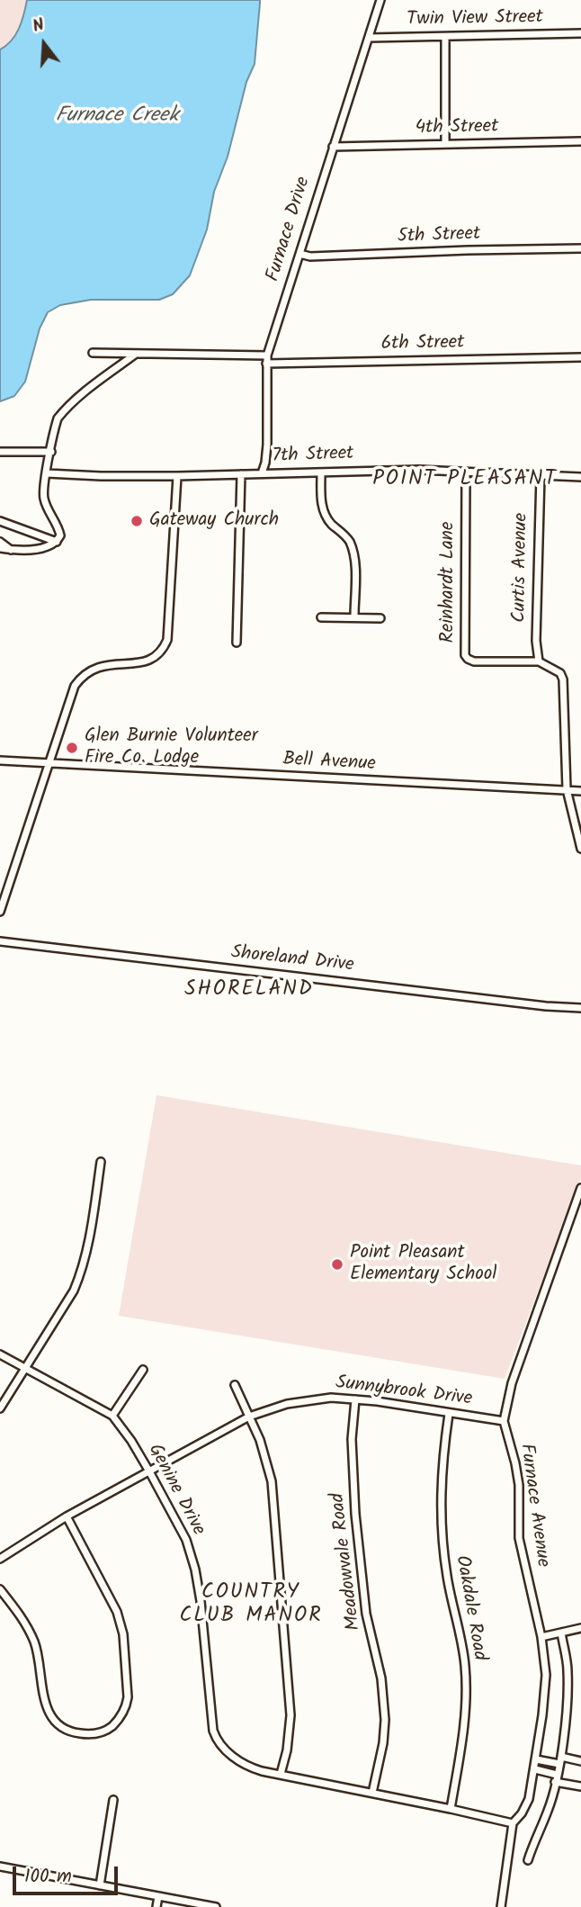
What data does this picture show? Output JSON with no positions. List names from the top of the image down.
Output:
{
  "streets": {
    "street": [
      "Twin View Street",
      "4th Street",
      "Furnace Drive",
      "5th Street",
      "6th Street",
      "7th Street",
      "Curtis Avenue",
      "Reinhardt Lane",
      "Bell Avenue",
      "Shoreland Drive",
      "Sunnybrook Drive",
      "Genine Drive",
      "Furnace Avenue",
      "Meadowvale Road",
      "Oakdale Road"
    ]
  },
  "crossings": [
    ["Twin View Street", "Furnace Drive"],
    ["4th Street", "Furnace Drive"],
    ["Furnace Drive", "5th Street"],
    ["Furnace Drive", "6th Street"],
    ["Furnace Drive", "7th Street"],
    ["7th Street", "Curtis Avenue"],
    ["7th Street", "Reinhardt Lane"],
    ["Curtis Avenue", "Reinhardt Lane"],
    ["Sunnybrook Drive", "Genine Drive"],
    ["Sunnybrook Drive", "Furnace Avenue"],
    ["Sunnybrook Drive", "Meadowvale Road"],
    ["Sunnybrook Drive", "Oakdale Road"],
    ["Genine Drive", "Furnace Avenue"],
    ["Genine Drive", "Meadowvale Road"],
    ["Genine Drive", "Oakdale Road"]
  ],
  "districts": ["POINT PLEASANT", "SHORELAND", "COUNTRY CLUB MANOR"],
  "water": ["Furnace Creek"],
  "places": ["Gateway Church", "Glen Burnie Volunteer Fire Co. Lodge", "Point Pleasant Elementary School"],
  "scale_bar": "100 m",
  "north": "top"
}
